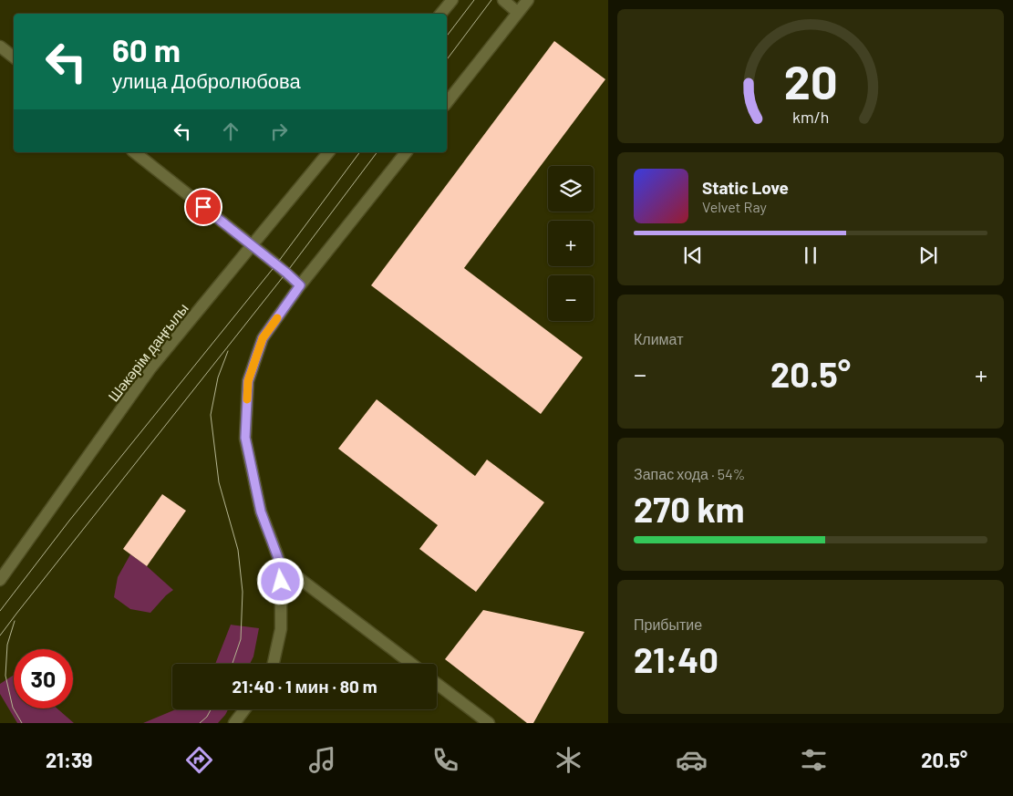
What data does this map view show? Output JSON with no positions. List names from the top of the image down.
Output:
{
  "streets": {
    "street": ["Шәкәрім даңғылы"]
  },
  "page": {
    "turn": ["60 m", "улица Добролюбова"],
    "map_buttons": ["+", "−"],
    "song": ["Static Love", "Velvet Ray"],
    "tile": [
      "Климат",
      ["Запас хода · 54%", "270 km"],
      ["Прибытие", "21:40"]
    ],
    "heat": ["−", "20.5°", "+"],
    "limit": "30",
    "trip": "21:40 · 1 мин · 80 m",
    "tabs": ["21:39", "20.5°"],
    "gauge": ["20", "km/h"]
  }
}
